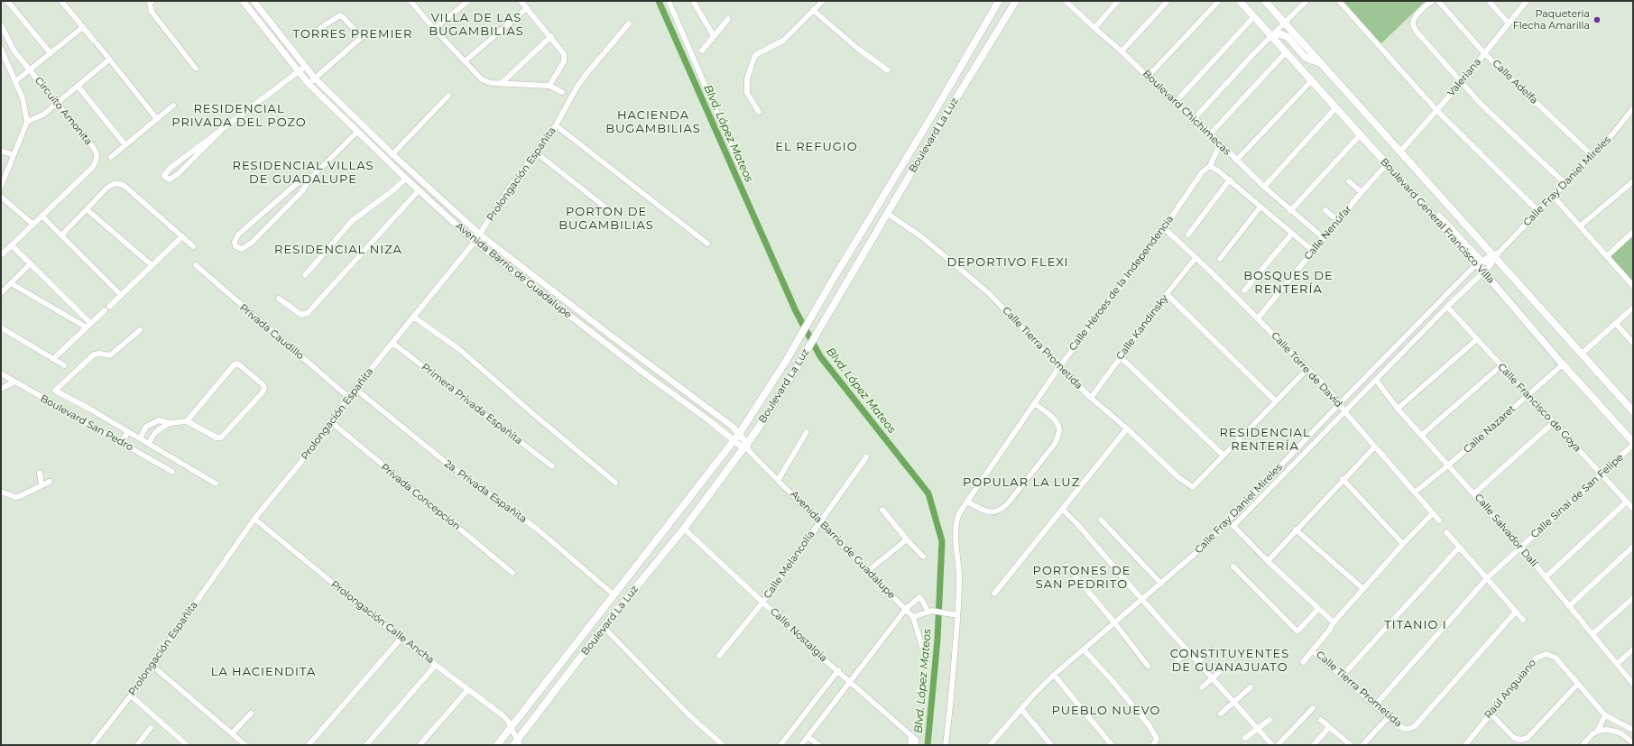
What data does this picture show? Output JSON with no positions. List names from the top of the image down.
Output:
{
  "streets": {
    "main road": ["Boulevard La Luz", "Boulevard General Francisco Villa"],
    "street": [
      "Valeriana",
      "Calle Adelfa",
      "Circuito Amonita",
      "Boulevard Chichimecas",
      "Prolongación Españita",
      "Calle Fray Daniel Mireles",
      "Calle Nenúfar",
      "Avenida Barrio de Guadalupe",
      "Calle Héroes de la Independencia",
      "Calle Kandinsky",
      "Privada Caudillo",
      "Calle Tierra Prometida",
      "Calle Torre de David",
      "Primera Privada Españita",
      "Calle Francisco de Goya",
      "Boulevard San Pedro",
      "Calle Nazaret",
      "2a. Privada Españita",
      "Calle Sinaí de San Felipe",
      "Privada Concepción",
      "Calle Salvador Dalí",
      "Calle Melancolía",
      "Prolongación Calle Ancha",
      "Calle Nostalgia",
      "Raúl Anguiano"
    ]
  },
  "crossings": [
    ["Valeriana", "Calle Adelfa"],
    ["Valeriana", "Boulevard General Francisco Villa"],
    ["Calle Adelfa", "Calle Fray Daniel Mireles"],
    ["Boulevard Chichimecas", "Calle Nenúfar"],
    ["Boulevard Chichimecas", "Calle Héroes de la Independencia"],
    ["Boulevard La Luz", "Avenida Barrio de Guadalupe"],
    ["Boulevard La Luz", "Calle Tierra Prometida"],
    ["Boulevard La Luz", "2a. Privada Españita"],
    ["Boulevard La Luz", "Prolongación Calle Ancha"],
    ["Boulevard La Luz", "Calle Nostalgia"],
    ["Prolongación Españita", "Avenida Barrio de Guadalupe"],
    ["Prolongación Españita", "Privada Caudillo"],
    ["Prolongación Españita", "Primera Privada Españita"],
    ["Prolongación Españita", "2a. Privada Españita"],
    ["Prolongación Españita", "Privada Concepción"],
    ["Prolongación Españita", "Prolongación Calle Ancha"],
    ["Calle Fray Daniel Mireles", "Boulevard General Francisco Villa"],
    ["Calle Fray Daniel Mireles", "Calle Torre de David"],
    ["Calle Fray Daniel Mireles", "Calle Francisco de Goya"],
    ["Calle Fray Daniel Mireles", "Calle Salvador Dalí"],
    ["Boulevard General Francisco Villa", "Calle Nenúfar"],
    ["Boulevard General Francisco Villa", "Calle Nazaret"],
    ["Calle Nenúfar", "Calle Torre de David"],
    ["Avenida Barrio de Guadalupe", "Calle Melancolía"],
    ["Calle Héroes de la Independencia", "Calle Tierra Prometida"],
    ["Calle Héroes de la Independencia", "Calle Torre de David"],
    ["Calle Kandinsky", "Calle Tierra Prometida"],
    ["Calle Kandinsky", "Calle Torre de David"],
    ["Calle Tierra Prometida", "Calle Torre de David"],
    ["Calle Tierra Prometida", "Calle Sinaí de San Felipe"],
    ["Calle Torre de David", "Calle Nazaret"],
    ["Calle Francisco de Goya", "Calle Nazaret"],
    ["Calle Francisco de Goya", "Calle Sinaí de San Felipe"],
    ["Calle Nazaret", "Calle Salvador Dalí"],
    ["Calle Sinaí de San Felipe", "Calle Salvador Dalí"],
    ["Calle Melancolía", "Calle Nostalgia"]
  ],
  "districts": [
    "VILLA DE LAS BUGAMBILIAS",
    "TORRES PREMIER",
    "RESIDENCIAL PRIVADA DEL POZO",
    "HACIENDA BUGAMBILIAS",
    "EL REFUGIO",
    "RESIDENCIAL VILLAS DE GUADALUPE",
    "PORTON DE BUGAMBILIAS",
    "RESIDENCIAL NIZA",
    "DEPORTIVO FLEXI",
    "BOSQUES DE RENTERÍA",
    "RESIDENCIAL RENTERÍA",
    "POPULAR LA LUZ",
    "PORTONES DE SAN PEDRITO",
    "TITANIO I",
    "CONSTITUYENTES DE GUANAJUATO",
    "LA HACIENDITA",
    "PUEBLO NUEVO"
  ],
  "water": ["Blvd. López Mateos"],
  "places": ["Paqueteria Flecha Amarilla"]
}
